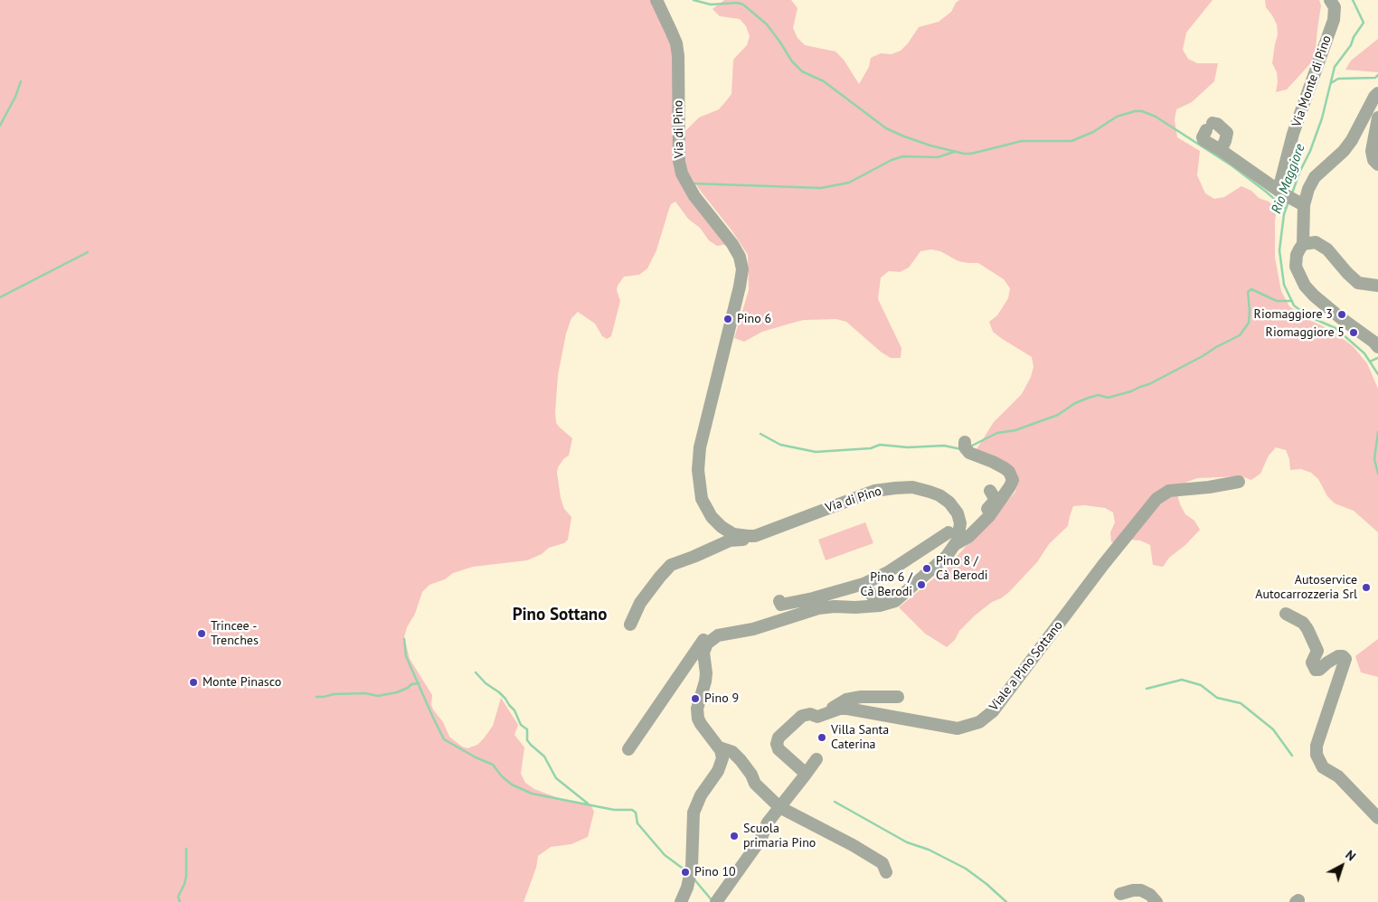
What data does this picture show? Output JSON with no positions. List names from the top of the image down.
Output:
{
  "streets": {
    "street": ["Via Monte di Pino", "Via di Pino", "Viale a Pino Sottano"]
  },
  "districts": ["Pino Sottano"],
  "water": ["Rio Maggiore"],
  "places": [
    "Riomaggiore 3",
    "Pino 6",
    "Riomaggiore 5",
    "Pino 8 / Cà Berodi",
    "Pino 6 / Cà Berodi",
    "Autoservice Autocarrozzeria Srl",
    "Trincee - Trenches",
    "Monte Pinasco",
    "Pino 9",
    "Villa Santa Caterina",
    "Scuola primaria Pino",
    "Pino 10"
  ],
  "north": "top right"
}
